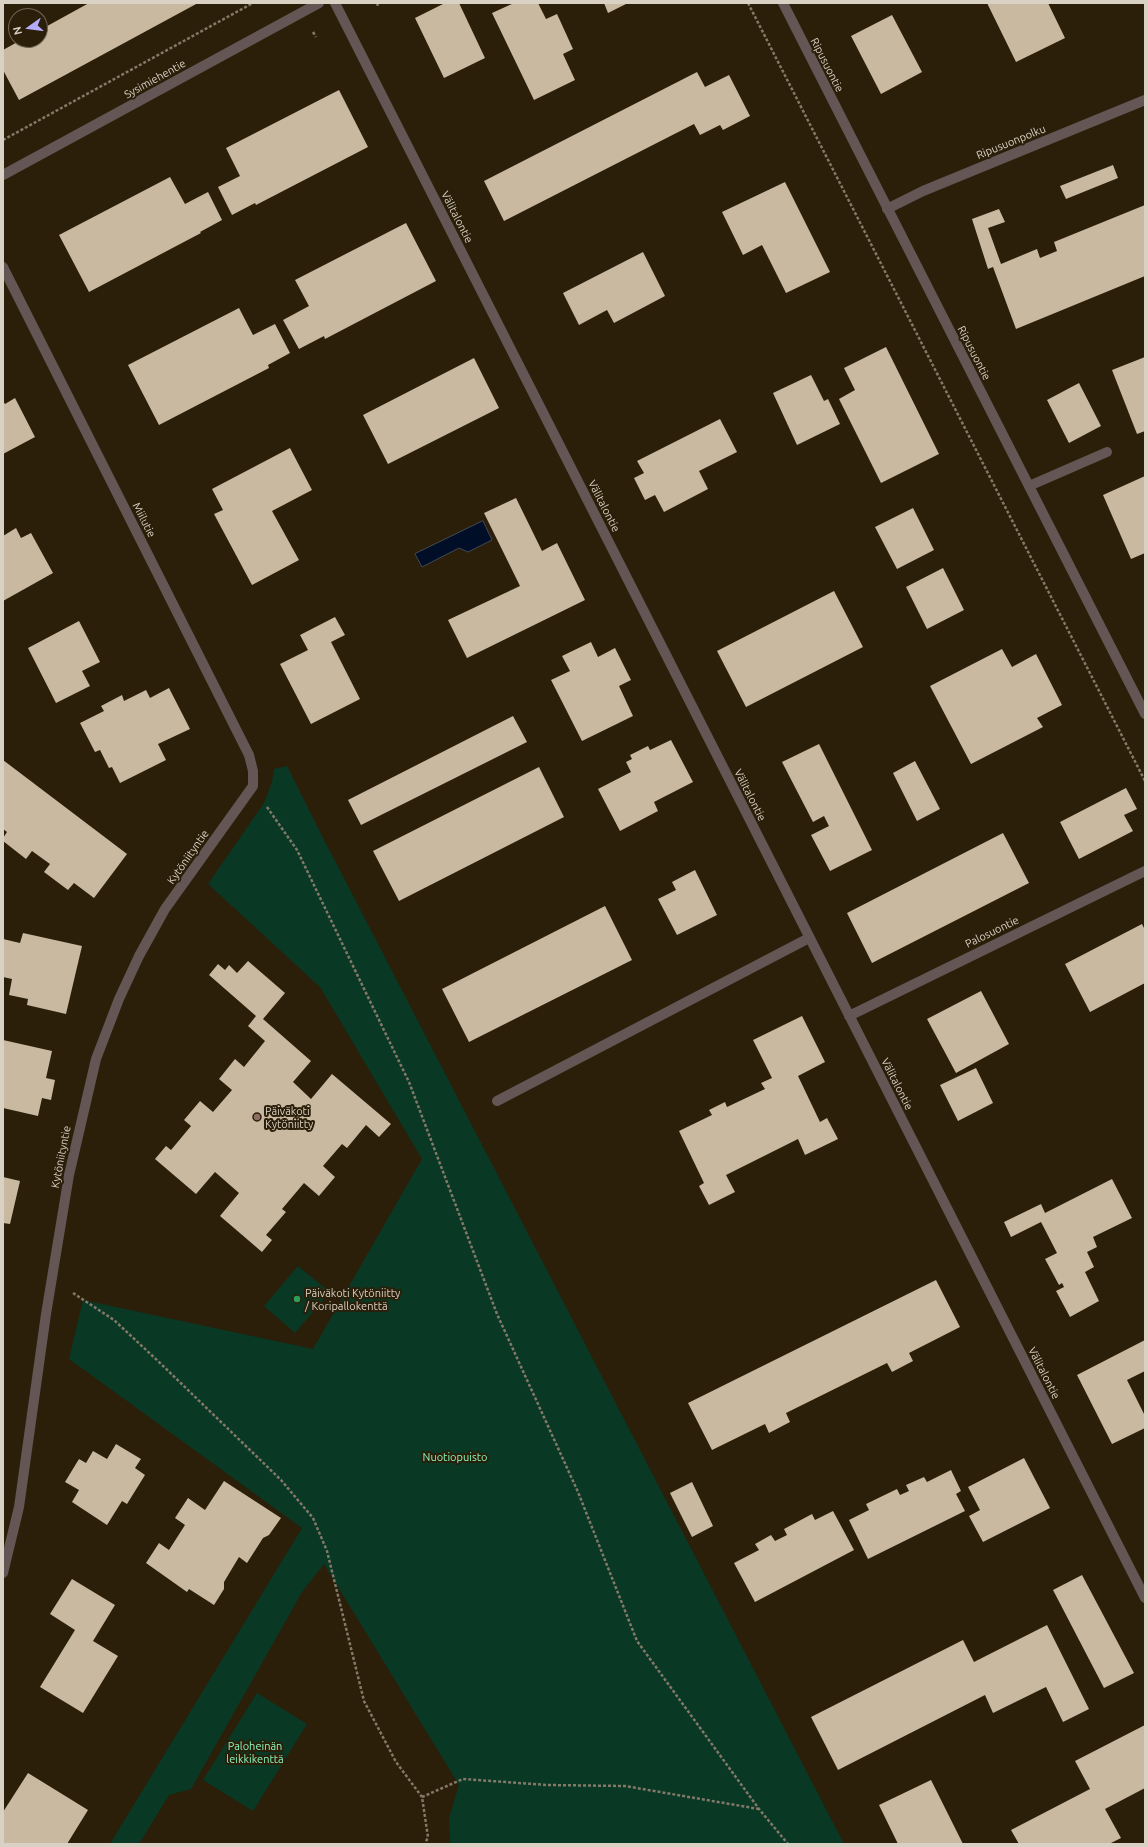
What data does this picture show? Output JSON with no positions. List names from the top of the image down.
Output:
{
  "streets": {
    "street": [
      "Ripusuontie",
      "Sysimiehentie",
      "Ripusuonpolku",
      "Välitalontie",
      "Miilutie",
      "Kytöniityntie",
      "Palosuontie"
    ]
  },
  "crossings": [
    ["Ripusuontie", "Ripusuonpolku"],
    ["Välitalontie", "Palosuontie"],
    ["Miilutie", "Kytöniityntie"]
  ],
  "parks": ["Nuotiopuisto", "Paloheinän leikkikenttä"],
  "places": ["Päiväkoti Kytöniitty", "Päiväkoti Kytöniitty / Koripallokenttä"],
  "north": "left"
}
